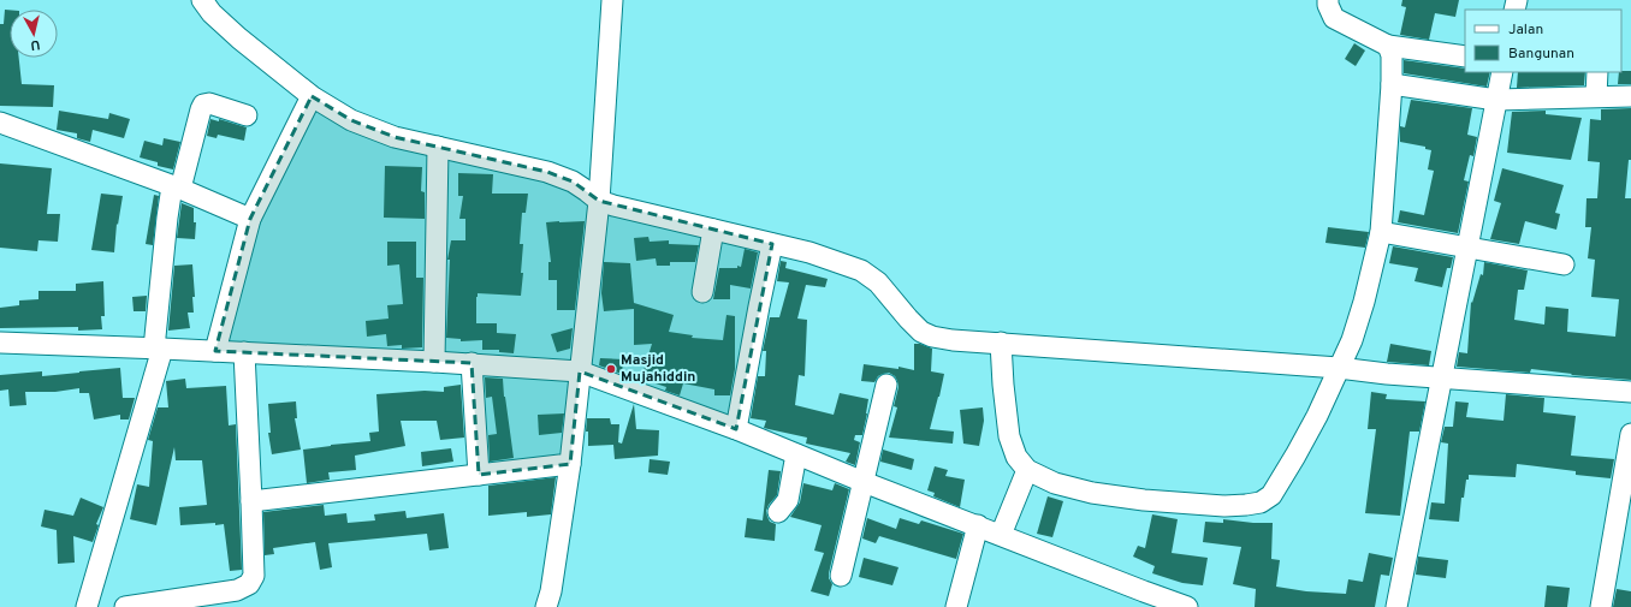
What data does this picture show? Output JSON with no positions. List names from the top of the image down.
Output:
{
  "places": ["Masjid Mujahiddin"],
  "legend": ["Jalan", "Bangunan"],
  "north": "bottom"
}
